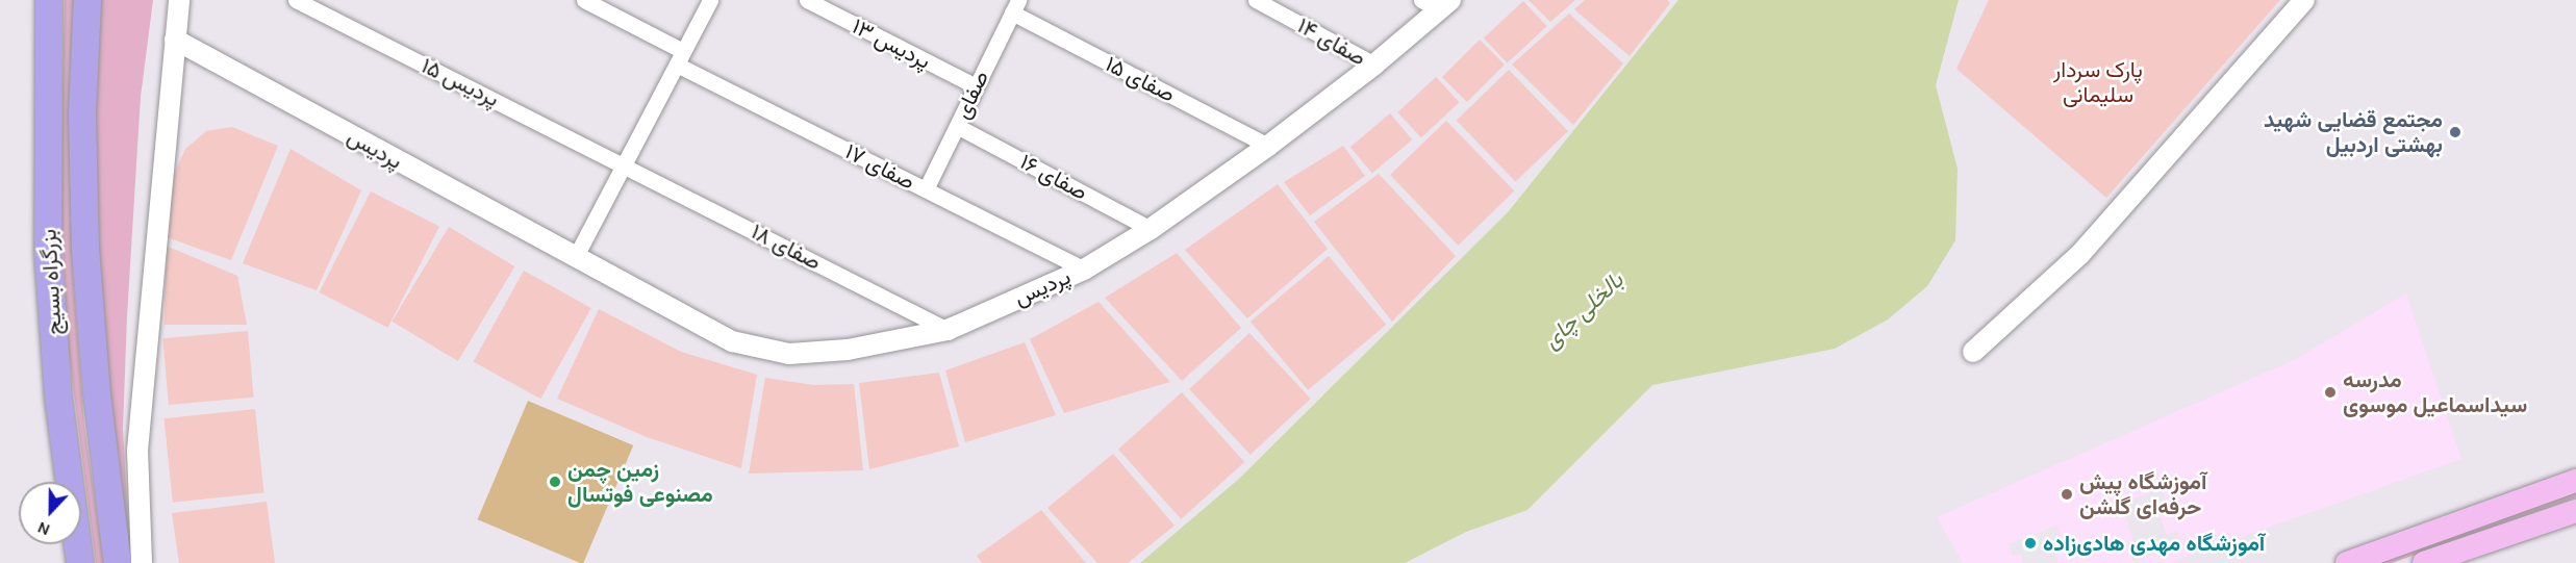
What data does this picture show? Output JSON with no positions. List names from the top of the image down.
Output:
{
  "streets": {
    "highway": ["بزرگراه بسیج"],
    "street": [
      "صفای ۱۴",
      "پردیس ۱۳",
      "صفای ۱۵",
      "پردیس ۱۵",
      "صفای",
      "پردیس",
      "صفای ۱۷",
      "صفای ۱۶",
      "صفای ۱۸"
    ]
  },
  "crossings": [
    ["صفای ۱۴", "پردیس"],
    ["پردیس ۱۳", "صفای"],
    ["صفای ۱۵", "صفای"],
    ["صفای ۱۵", "پردیس"],
    ["پردیس ۱۵", "صفای ۱۸"],
    ["صفای", "صفای ۱۷"],
    ["صفای", "صفای ۱۶"],
    ["پردیس", "صفای ۱۷"],
    ["پردیس", "صفای ۱۶"],
    ["پردیس", "صفای ۱۸"]
  ],
  "water": ["بالخلی چای"],
  "parks": ["پارک سردار سلیمانی"],
  "places": [
    "مجتمع قضایی شهید بهشتی اردبیل",
    "مدرسه سیداسماعیل موسوی",
    "زمین چمن مصنوعی فوتسال",
    "آموزشگاه پیش حرفه‌ای گلشن",
    "آموزشگاه مهدی هادی‌زاده"
  ],
  "north": "bottom"
}
